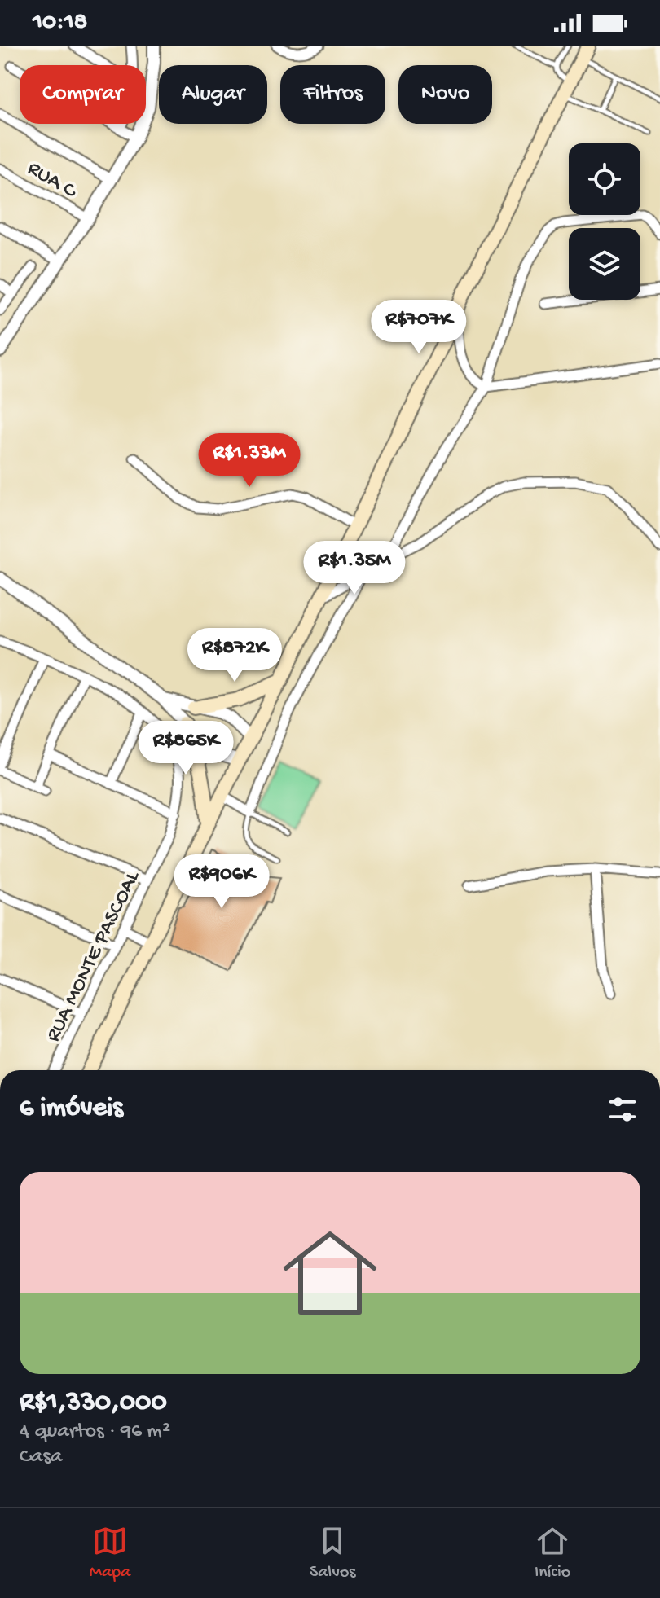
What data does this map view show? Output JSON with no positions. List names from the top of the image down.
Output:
{
  "streets": {
    "street": ["RUA C", "RUA MONTE PASCOAL"]
  },
  "page": {
    "status": "10:18",
    "chip": [
      "Comprar",
      "Alugar",
      "Filtros",
      "Novo"
    ],
    "price": [
      "R$707K",
      "R$1.33M",
      "R$1.35M",
      "R$872K",
      "R$865K",
      "R$906K"
    ],
    "heading": "6 imóveis",
    "list": [
      {
        "name": "R$1,330,000",
        "note": "4 quartos · 96 m² · Casa"
      }
    ],
    "tabs": ["Mapa", "Salvos", "Início"]
  }
}
